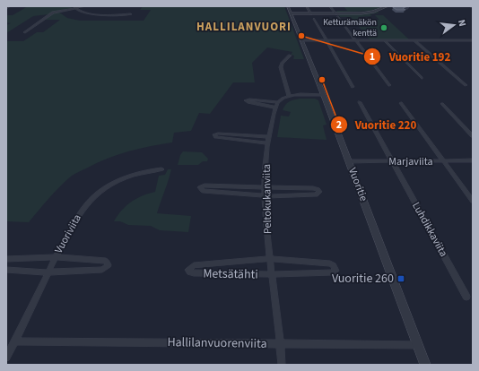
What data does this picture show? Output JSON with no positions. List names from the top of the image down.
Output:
{
  "streets": {
    "street": [
      "Marjaviita",
      "Vuoritie",
      "Peltokukanviita",
      "Luhdikkaviita",
      "Vuoriviita",
      "Metsätähti",
      "Hallilanvuorenviita"
    ]
  },
  "crossings": [
    ["Marjaviita", "Vuoritie"],
    ["Marjaviita", "Luhdikkaviita"],
    ["Vuoritie", "Hallilanvuorenviita"],
    ["Peltokukanviita", "Metsätähti"],
    ["Peltokukanviita", "Hallilanvuorenviita"],
    ["Vuoriviita", "Hallilanvuorenviita"]
  ],
  "districts": ["HALLILANVUORI"],
  "places": {
    "other": ["Ketturämäkön kenttä", "Vuoritie 192", "Vuoritie 220"],
    "transit": ["Vuoritie 260"]
  },
  "north": "right"
}
